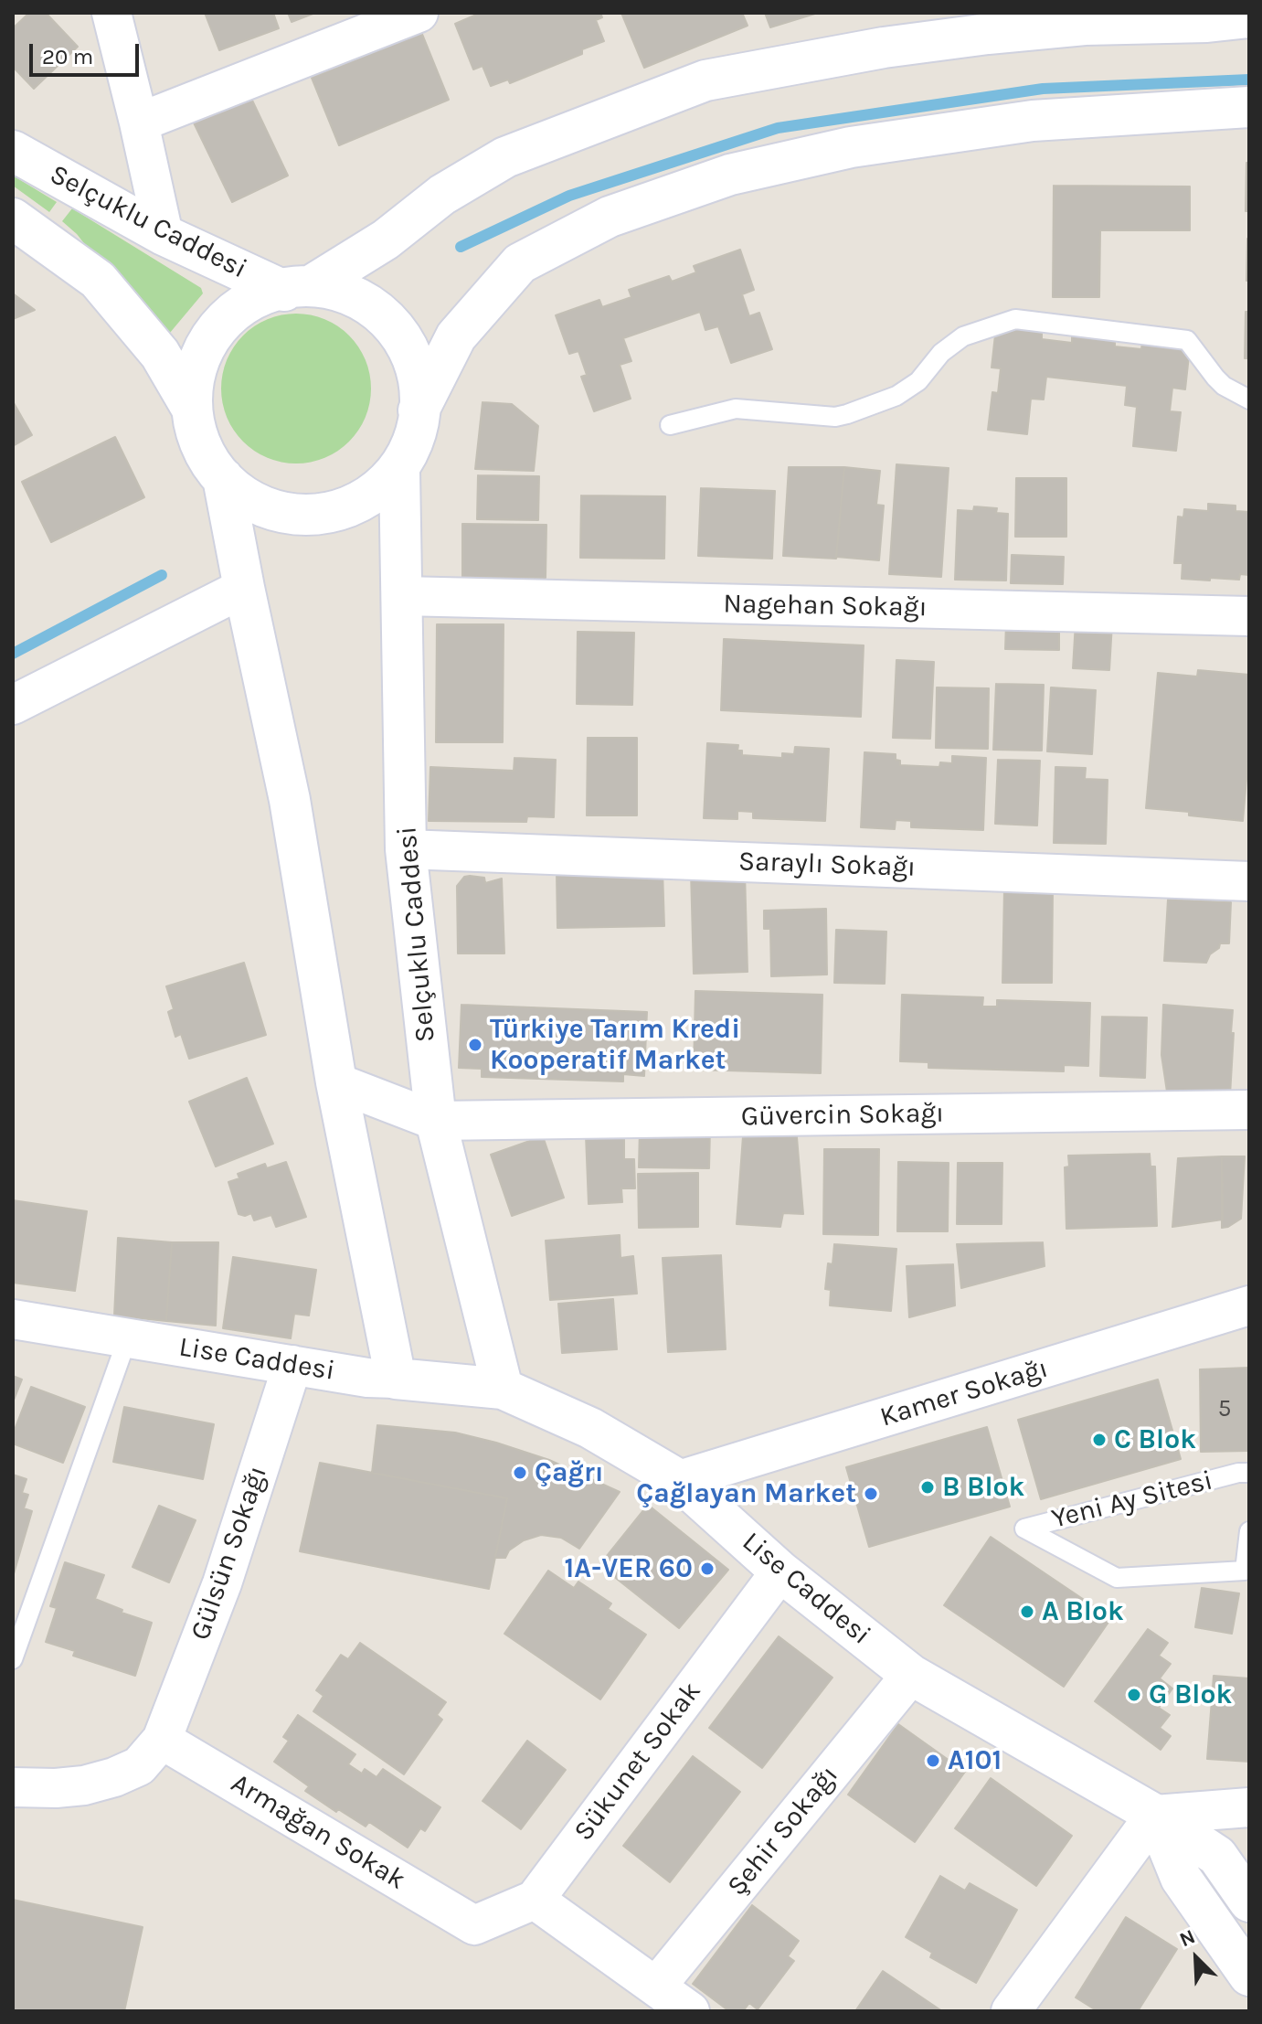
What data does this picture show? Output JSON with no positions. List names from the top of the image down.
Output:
{
  "streets": {
    "street": [
      "Selçuklu Caddesi",
      "Nagehan Sokağı",
      "Saraylı Sokağı",
      "Güvercin Sokağı",
      "Lise Caddesi",
      "Kamer Sokağı",
      "Gülsün Sokağı",
      "Sükunet Sokak",
      "Şehir Sokağı",
      "Armağan Sokak"
    ],
    "lane": ["Yeni Ay Sitesi"]
  },
  "crossings": [
    ["Selçuklu Caddesi", "Nagehan Sokağı"],
    ["Selçuklu Caddesi", "Saraylı Sokağı"],
    ["Selçuklu Caddesi", "Güvercin Sokağı"],
    ["Selçuklu Caddesi", "Lise Caddesi"],
    ["Lise Caddesi", "Kamer Sokağı"],
    ["Lise Caddesi", "Gülsün Sokağı"],
    ["Lise Caddesi", "Sükunet Sokak"],
    ["Lise Caddesi", "Şehir Sokağı"],
    ["Gülsün Sokağı", "Armağan Sokak"],
    ["Sükunet Sokak", "Armağan Sokak"]
  ],
  "places": [
    "Türkiye Tarım Kredi Kooperatif Market",
    "C Blok",
    "Çağrı",
    "B Blok",
    "Çağlayan Market",
    "1A-VER 60",
    "A Blok",
    "G Blok",
    "A101"
  ],
  "house_numbers": ["5"],
  "scale_bar": "20 m",
  "north": "top left"
}
